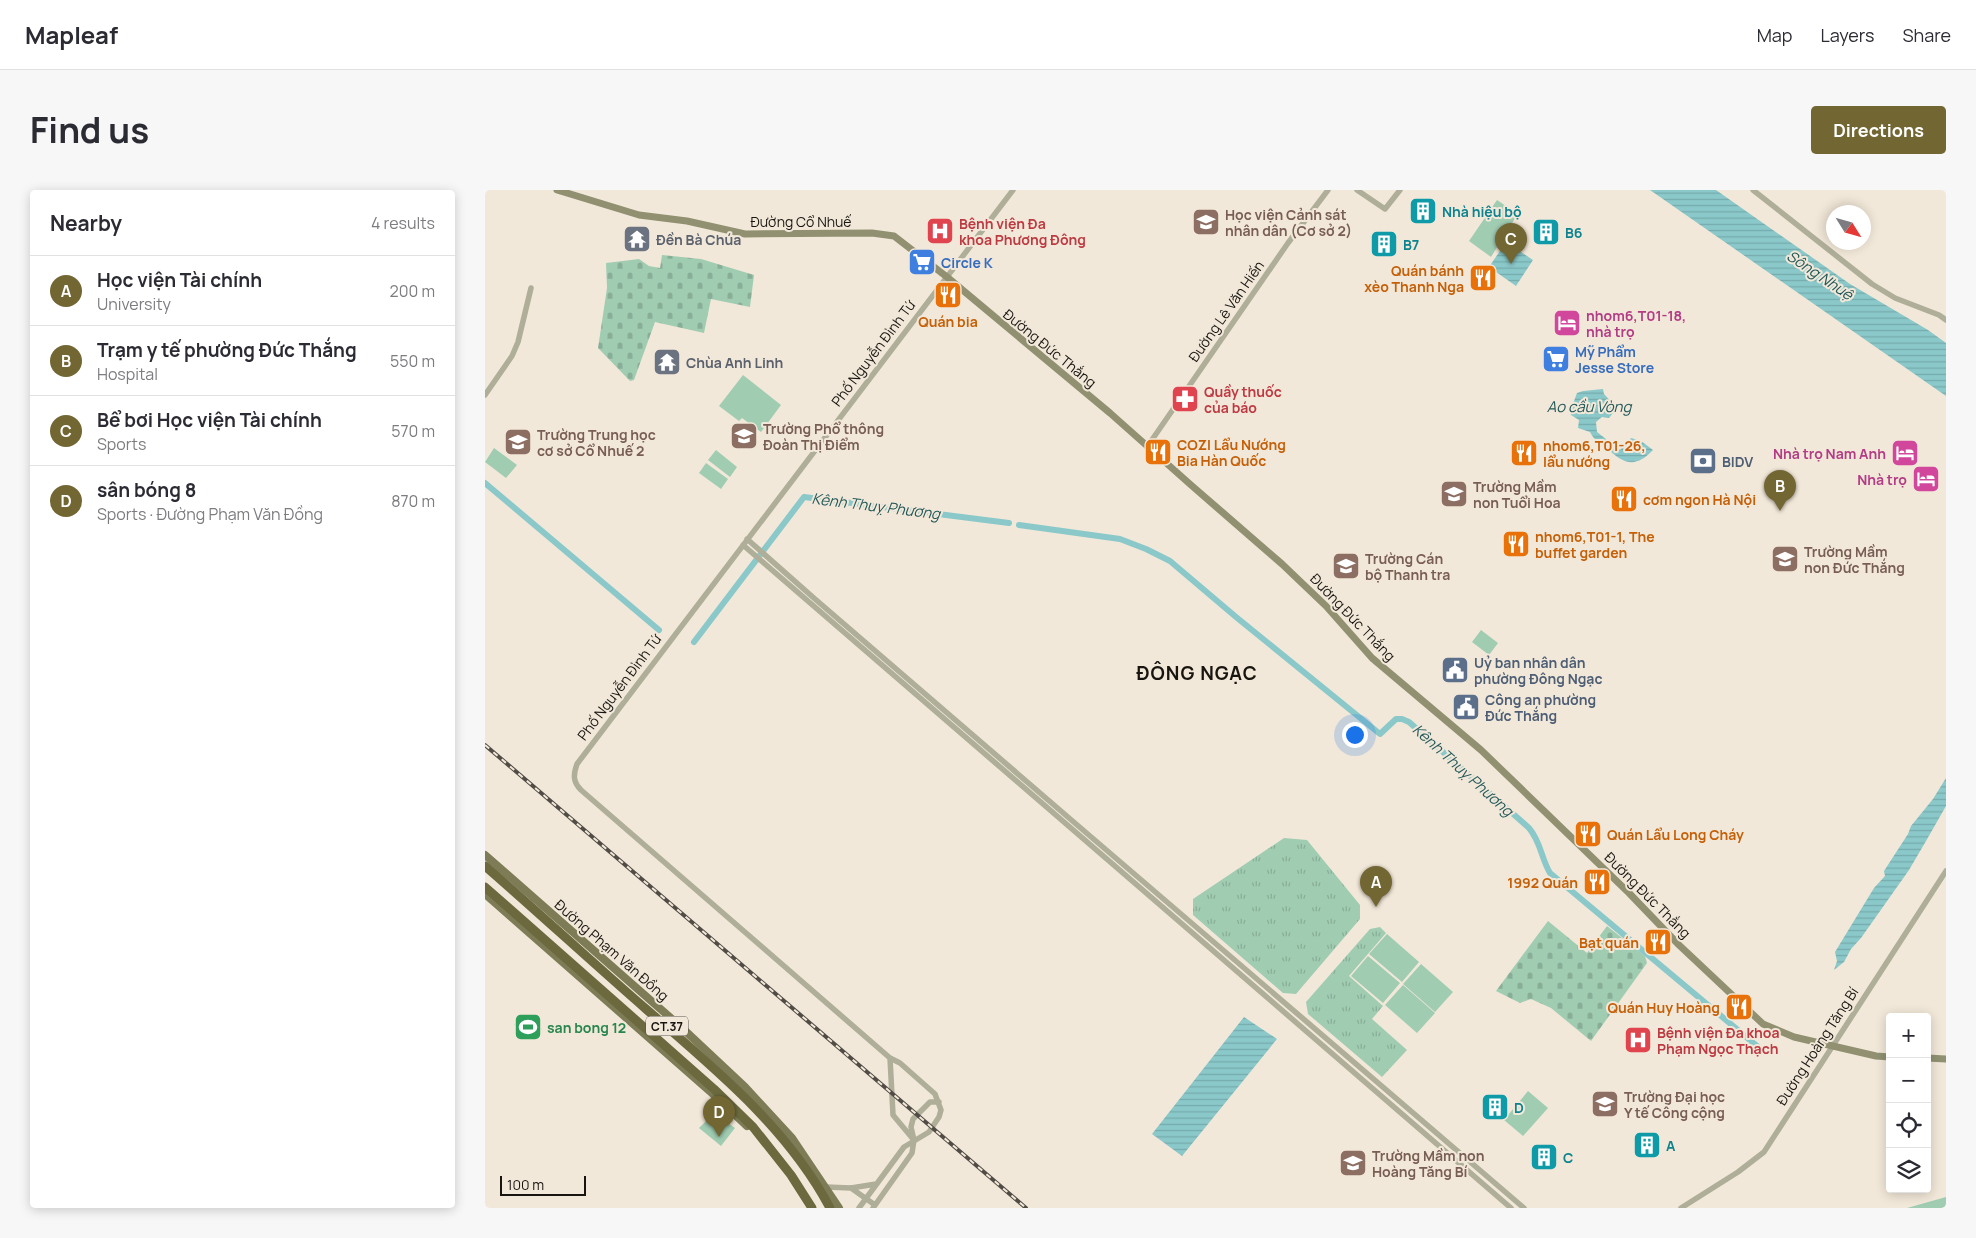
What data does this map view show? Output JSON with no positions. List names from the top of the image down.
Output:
{
  "streets": {
    "highway": ["CT.37"],
    "main road": ["Đường Cổ Nhuế", "Đường Đức Thắng", "Đường Phạm Văn Đồng"],
    "street": ["Đường Lê Văn Hiến", "Phố Nguyễn Đình Tứ", "Đường Hoàng Tăng Bí"]
  },
  "crossings": [
    ["Đường Cổ Nhuế", "Đường Đức Thắng"],
    ["Đường Cổ Nhuế", "Phố Nguyễn Đình Tứ"],
    ["Đường Lê Văn Hiến", "Đường Đức Thắng"],
    ["Đường Đức Thắng", "Phố Nguyễn Đình Tứ"],
    ["Đường Đức Thắng", "Đường Hoàng Tăng Bí"],
    ["Đường Phạm Văn Đồng", "CT.37"]
  ],
  "districts": ["ĐÔNG NGẠC"],
  "water": ["Sông Nhuệ", "Ao cầu Vòng", "Kênh Thuỵ Phương"],
  "places": {
    "building": [
      "Nhà hiệu bộ",
      "B6",
      "B7",
      "D",
      "A",
      "C"
    ],
    "school or university": [
      "Học viện Cảnh sát nhân dân (Cơ sở 2)",
      "Trường Phổ thông Đoàn Thị Điểm",
      "Trường Trung học cơ sở Cổ Nhuế 2",
      "Trường Mầm non Tuổi Hoa",
      "Trường Mầm non Đức Thắng",
      "Trường Cán bộ Thanh tra",
      "Trường Đại học Y tế Công cộng",
      "Trường Mầm non Hoàng Tăng Bí"
    ],
    "hospital": ["Bệnh viện Đa khoa Phương Đông", "Bệnh viện Đa khoa Phạm Ngọc Thạch"],
    "temple": ["Đền Bà Chúa", "Chùa Anh Linh"],
    "supermarket": ["Circle K", "Mỹ Phẩm Jesse Store"],
    "restaurant": [
      "Quán bánh xèo Thanh Nga",
      "Quán bia",
      "COZI Lẩu Nướng Bia Hàn Quốc",
      "nhom6,T01-26, lẩu nướng",
      "cơm ngon Hà Nội",
      "nhom6,T01-1, The buffet garden",
      "Quán Lẩu Long Cháy",
      "1992 Quán",
      "Bạt quán",
      "Quán Huy Hoàng"
    ],
    "hotel": ["nhom6,T01-18, nhà trọ", "Nhà trọ Nam Anh", "Nhà trọ"],
    "pharmacy": ["Quầy thuốc của báo"],
    "bank": ["BIDV"],
    "public building": ["Uỷ ban nhân dân phường Đông Ngạc", "Công an phường Đức Thắng"],
    "sports": ["san bong 12"]
  },
  "scale_bar": "100 m",
  "north": "bottom right",
  "page": {
    "header": "Mapleaf",
    "nav": ["Map", "Layers", "Share"],
    "title": "Find us",
    "buttons": "Directions",
    "heading": ["Nearby", "4 results"],
    "pins": [
      "C",
      "B",
      "A",
      "D"
    ],
    "list": [
      {
        "mark": "A",
        "name": "Học viện Tài chính",
        "note": "University",
        "value": "200 m"
      },
      {
        "mark": "B",
        "name": "Trạm y tế phường Đức Thắng",
        "note": "Hospital",
        "value": "550 m"
      },
      {
        "mark": "C",
        "name": "Bể bơi Học viện Tài chính",
        "note": "Sports",
        "value": "570 m"
      },
      {
        "mark": "D",
        "name": "sân bóng 8",
        "note": "Sports · Đường Phạm Văn Đồng",
        "value": "870 m"
      }
    ],
    "map_buttons": ["+", "−"],
    "scale": "100 m"
  }
}
